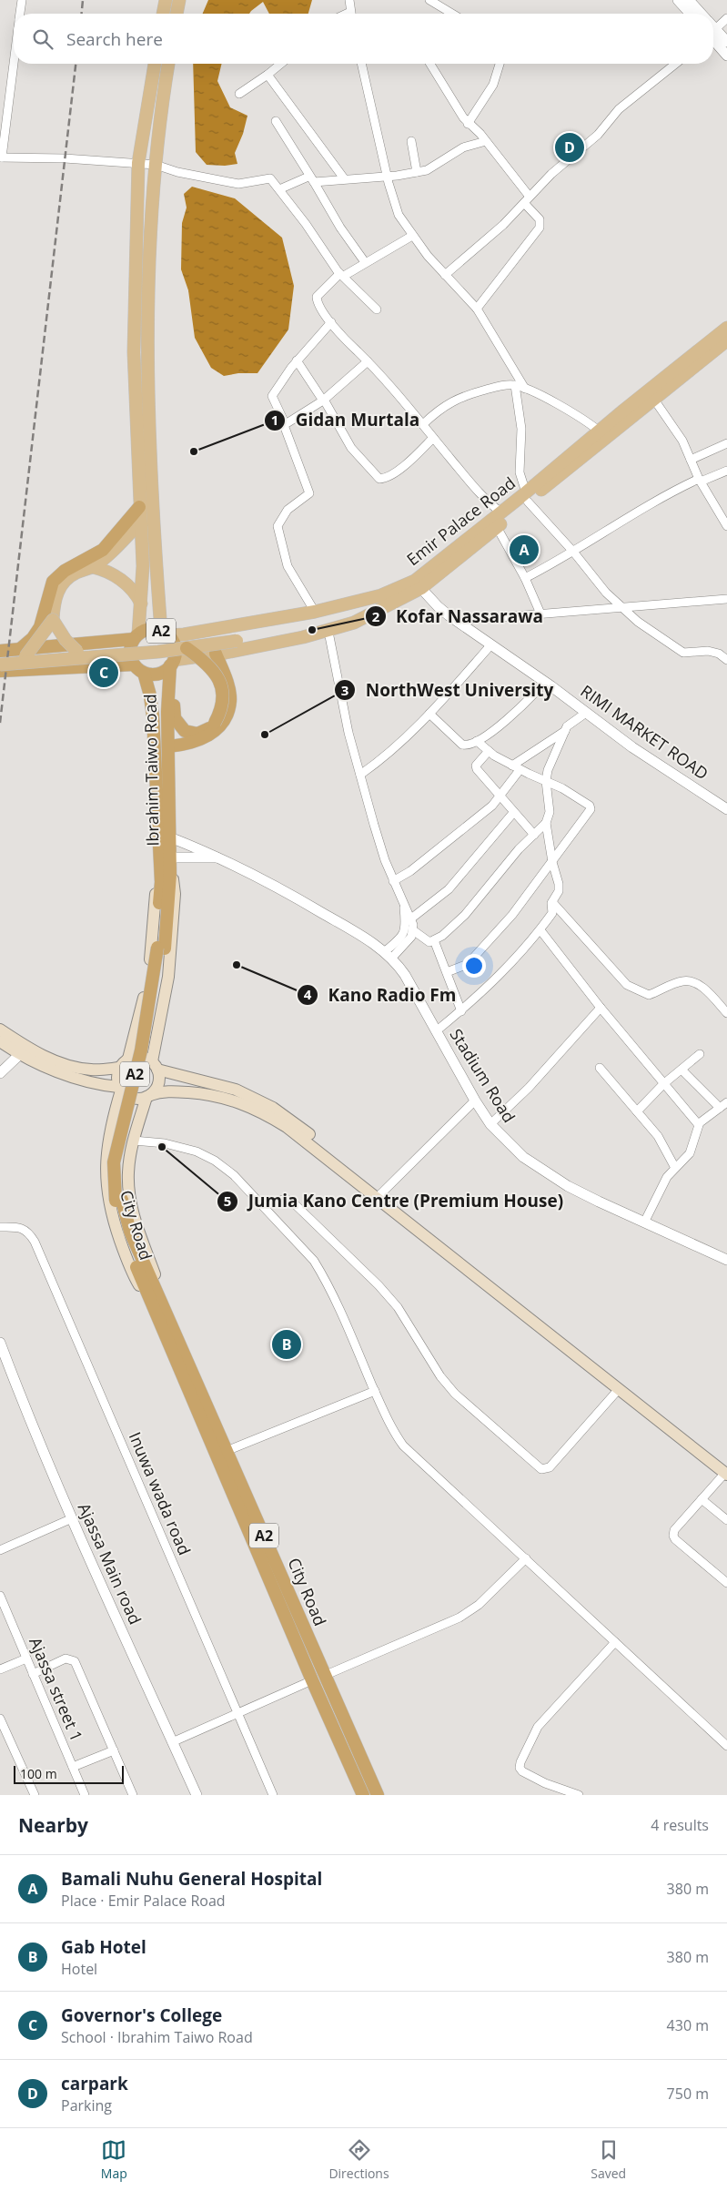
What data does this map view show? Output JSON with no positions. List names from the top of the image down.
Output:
{
  "streets": {
    "highway": ["A2", "Ibrahim Taiwo Road", "City Road"],
    "main road": ["Emir Palace Road"],
    "street": [
      "RIMI MARKET ROAD",
      "Stadium Road",
      "Inuwa wada road",
      "Ajassa Main road",
      "Ajassa street 1"
    ]
  },
  "crossings": [
    ["Emir Palace Road", "A2"],
    ["Emir Palace Road", "RIMI MARKET ROAD"],
    ["Emir Palace Road", "Ibrahim Taiwo Road"],
    ["A2", "Ibrahim Taiwo Road"],
    ["Ibrahim Taiwo Road", "Stadium Road"],
    ["Ibrahim Taiwo Road", "City Road"]
  ],
  "places": [
    "Gidan Murtala",
    "Kofar Nassarawa",
    "NorthWest University",
    "Kano Radio Fm",
    "Jumia Kano Centre (Premium House)"
  ],
  "scale_bar": "100 m",
  "page": {
    "search": "Search here",
    "pins": [
      "D",
      "A",
      "C",
      "B"
    ],
    "scale": "100 m",
    "heading": ["Nearby", "4 results"],
    "list": [
      {
        "mark": "A",
        "name": "Bamali Nuhu General Hospital",
        "note": "Place · Emir Palace Road",
        "value": "380 m"
      },
      {
        "mark": "B",
        "name": "Gab Hotel",
        "note": "Hotel",
        "value": "380 m"
      },
      {
        "mark": "C",
        "name": "Governor's College",
        "note": "School · Ibrahim Taiwo Road",
        "value": "430 m"
      },
      {
        "mark": "D",
        "name": "carpark",
        "note": "Parking",
        "value": "750 m"
      }
    ],
    "nav": ["Map", "Directions", "Saved"]
  }
}
